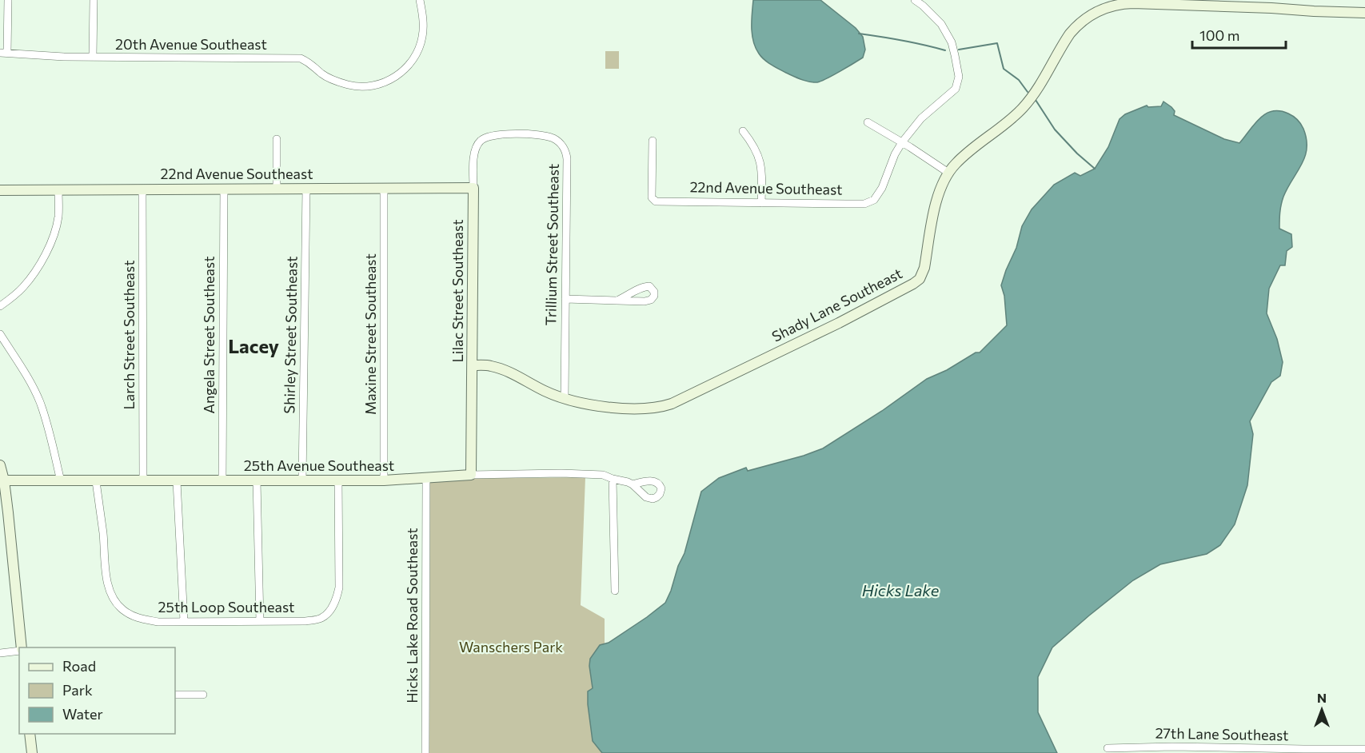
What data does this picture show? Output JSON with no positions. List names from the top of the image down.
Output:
{
  "streets": {
    "street": [
      "20th Avenue Southeast",
      "22nd Avenue Southeast",
      "Trillium Street Southeast",
      "Lilac Street Southeast",
      "Shady Lane Southeast",
      "Maxine Street Southeast",
      "Larch Street Southeast",
      "Angela Street Southeast",
      "Shirley Street Southeast",
      "25th Avenue Southeast",
      "25th Loop Southeast",
      "Hicks Lake Road Southeast",
      "27th Lane Southeast"
    ]
  },
  "crossings": [
    ["22nd Avenue Southeast", "Lilac Street Southeast"],
    ["22nd Avenue Southeast", "Maxine Street Southeast"],
    ["22nd Avenue Southeast", "Larch Street Southeast"],
    ["22nd Avenue Southeast", "Angela Street Southeast"],
    ["22nd Avenue Southeast", "Shirley Street Southeast"],
    ["Trillium Street Southeast", "Lilac Street Southeast"],
    ["Trillium Street Southeast", "Shady Lane Southeast"],
    ["Lilac Street Southeast", "Shady Lane Southeast"],
    ["Lilac Street Southeast", "25th Avenue Southeast"],
    ["Maxine Street Southeast", "25th Avenue Southeast"],
    ["Larch Street Southeast", "25th Avenue Southeast"],
    ["Angela Street Southeast", "25th Avenue Southeast"],
    ["Shirley Street Southeast", "25th Avenue Southeast"],
    ["25th Avenue Southeast", "25th Loop Southeast"],
    ["25th Avenue Southeast", "Hicks Lake Road Southeast"]
  ],
  "districts": ["Lacey"],
  "water": ["Hicks Lake"],
  "parks": ["Wanschers Park"],
  "legend": ["Road", "Park", "Water"],
  "scale_bar": "100 m",
  "north": "top"
}
